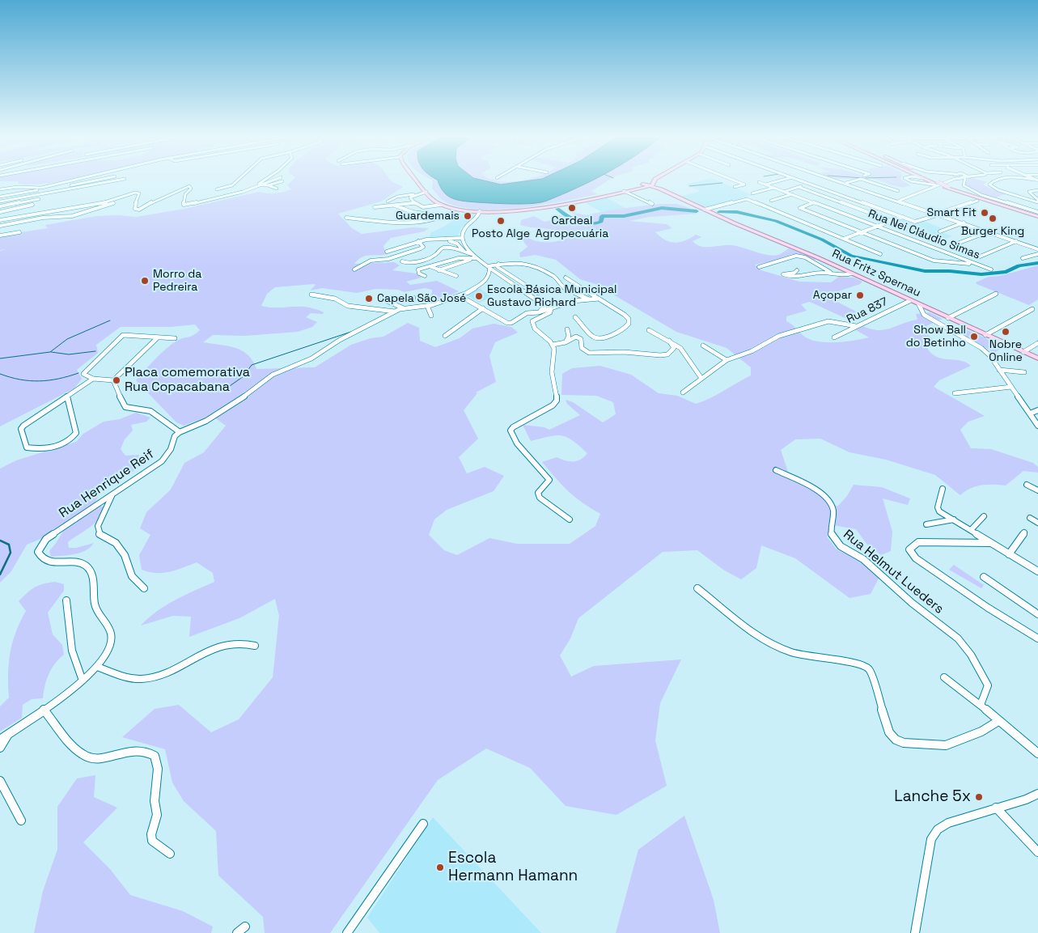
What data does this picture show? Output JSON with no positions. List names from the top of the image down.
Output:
{
  "streets": {
    "main road": ["Rua Fritz Spernau"],
    "street": [
      "Rua Nei Cláudio Simas",
      "Rua 837",
      "Rua Henrique Reif",
      "Rua Helmut Lueders"
    ]
  },
  "crossings": [
    ["Rua Fritz Spernau", "Rua 837"]
  ],
  "places": [
    "Cardeal Agropecuária",
    "Smart Fit",
    "Guardemais",
    "Burger King",
    "Posto Alge",
    "Morro da Pedreira",
    "Açopar",
    "Escola Básica Municipal Gustavo Richard",
    "Capela São José",
    "Nobre Online",
    "Show Ball do Betinho",
    "Placa comemorativa Rua Copacabana",
    "Lanche 5x",
    "Escola Hermann Hamann"
  ]
}
